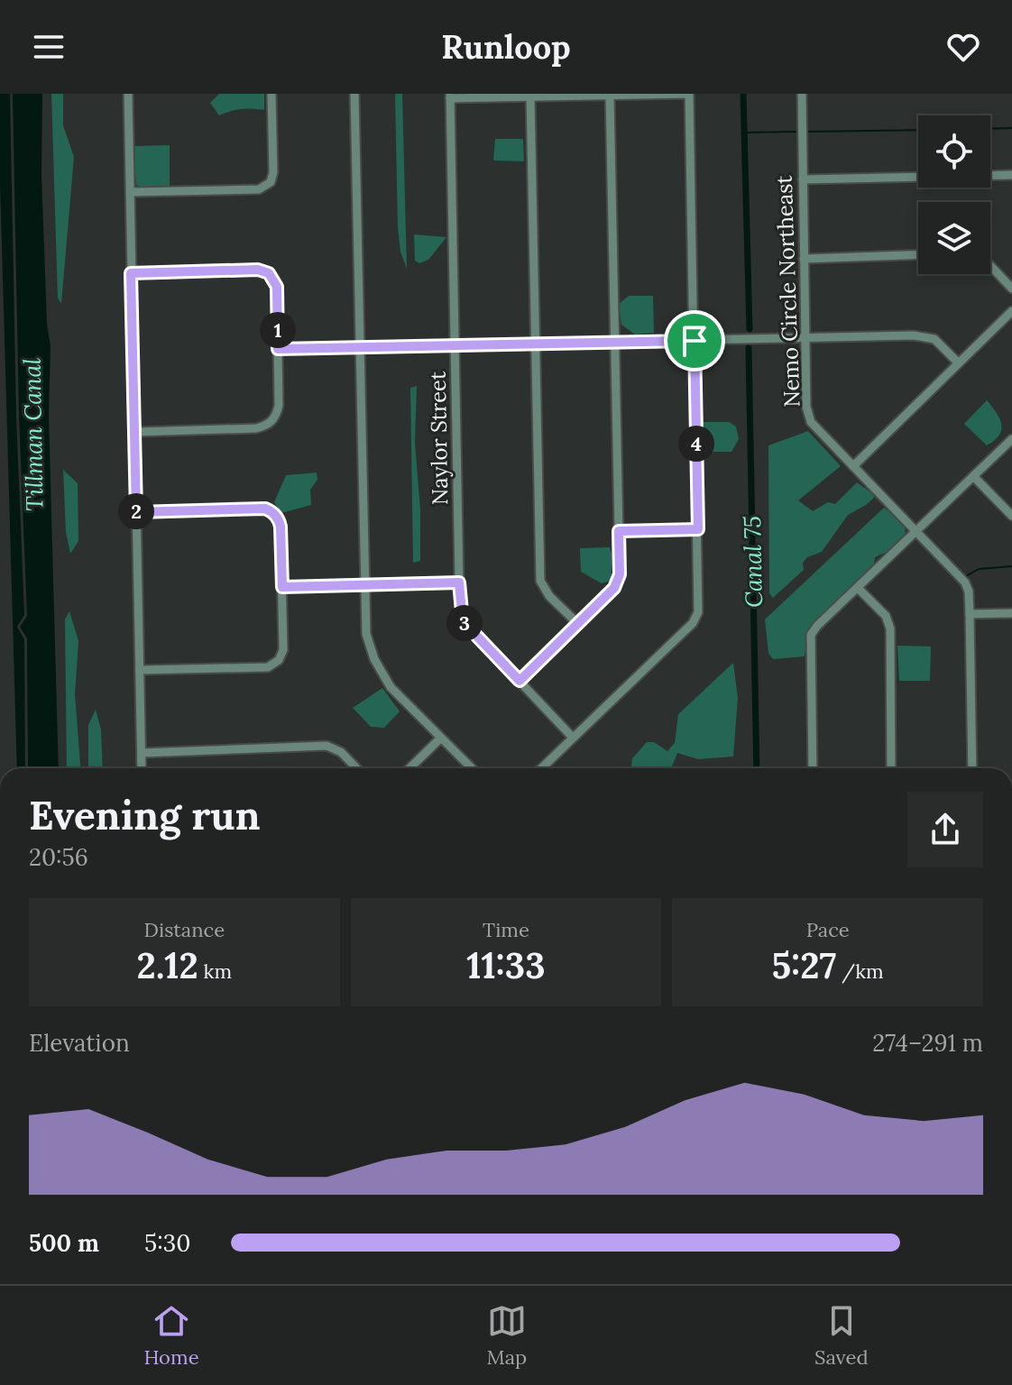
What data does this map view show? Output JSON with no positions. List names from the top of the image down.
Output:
{
  "streets": {
    "street": ["Nemo Circle Northeast", "Naylor Street"]
  },
  "water": ["Tillman Canal", "Canal 75"],
  "page": {
    "header": "Runloop",
    "pins": [
      "1",
      "4",
      "2",
      "3"
    ],
    "heading": ["Evening run", "20:56"],
    "stats": [
      ["Distance", "2.12 km"],
      ["Time", "11:33"],
      ["Pace", "5:27 /km"]
    ],
    "chart": ["Elevation", "274–291 m"],
    "list": [
      {
        "name": "500 m",
        "note": "5:30"
      }
    ],
    "tabs": ["Home", "Map", "Saved"]
  }
}
